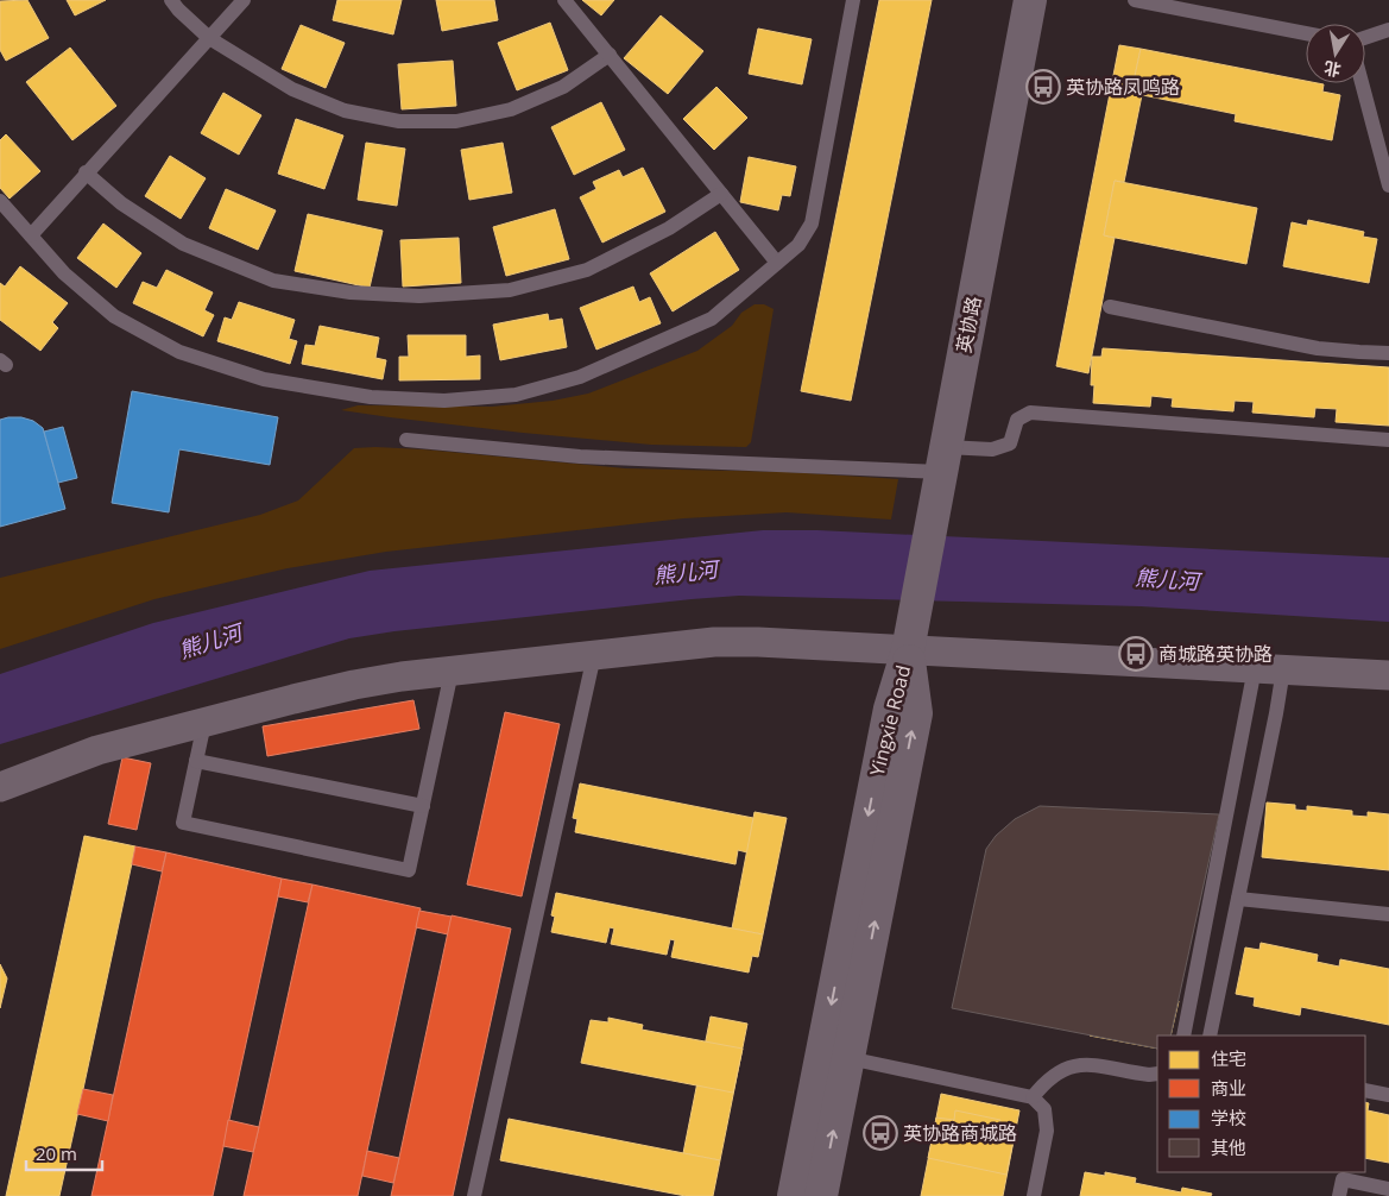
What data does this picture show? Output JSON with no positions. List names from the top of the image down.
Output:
{
  "streets": {
    "street": ["英协路", "Yingxie Road"]
  },
  "crossings": [
    ["英协路", "Yingxie Road"]
  ],
  "water": ["熊儿河"],
  "places": {
    "bus stop": ["英协路凤鸣路", "商城路英协路", "英协路商城路"]
  },
  "legend": [
    "住宅",
    "商业",
    "学校",
    "其他"
  ],
  "scale_bar": "20 m",
  "north": "bottom"
}
